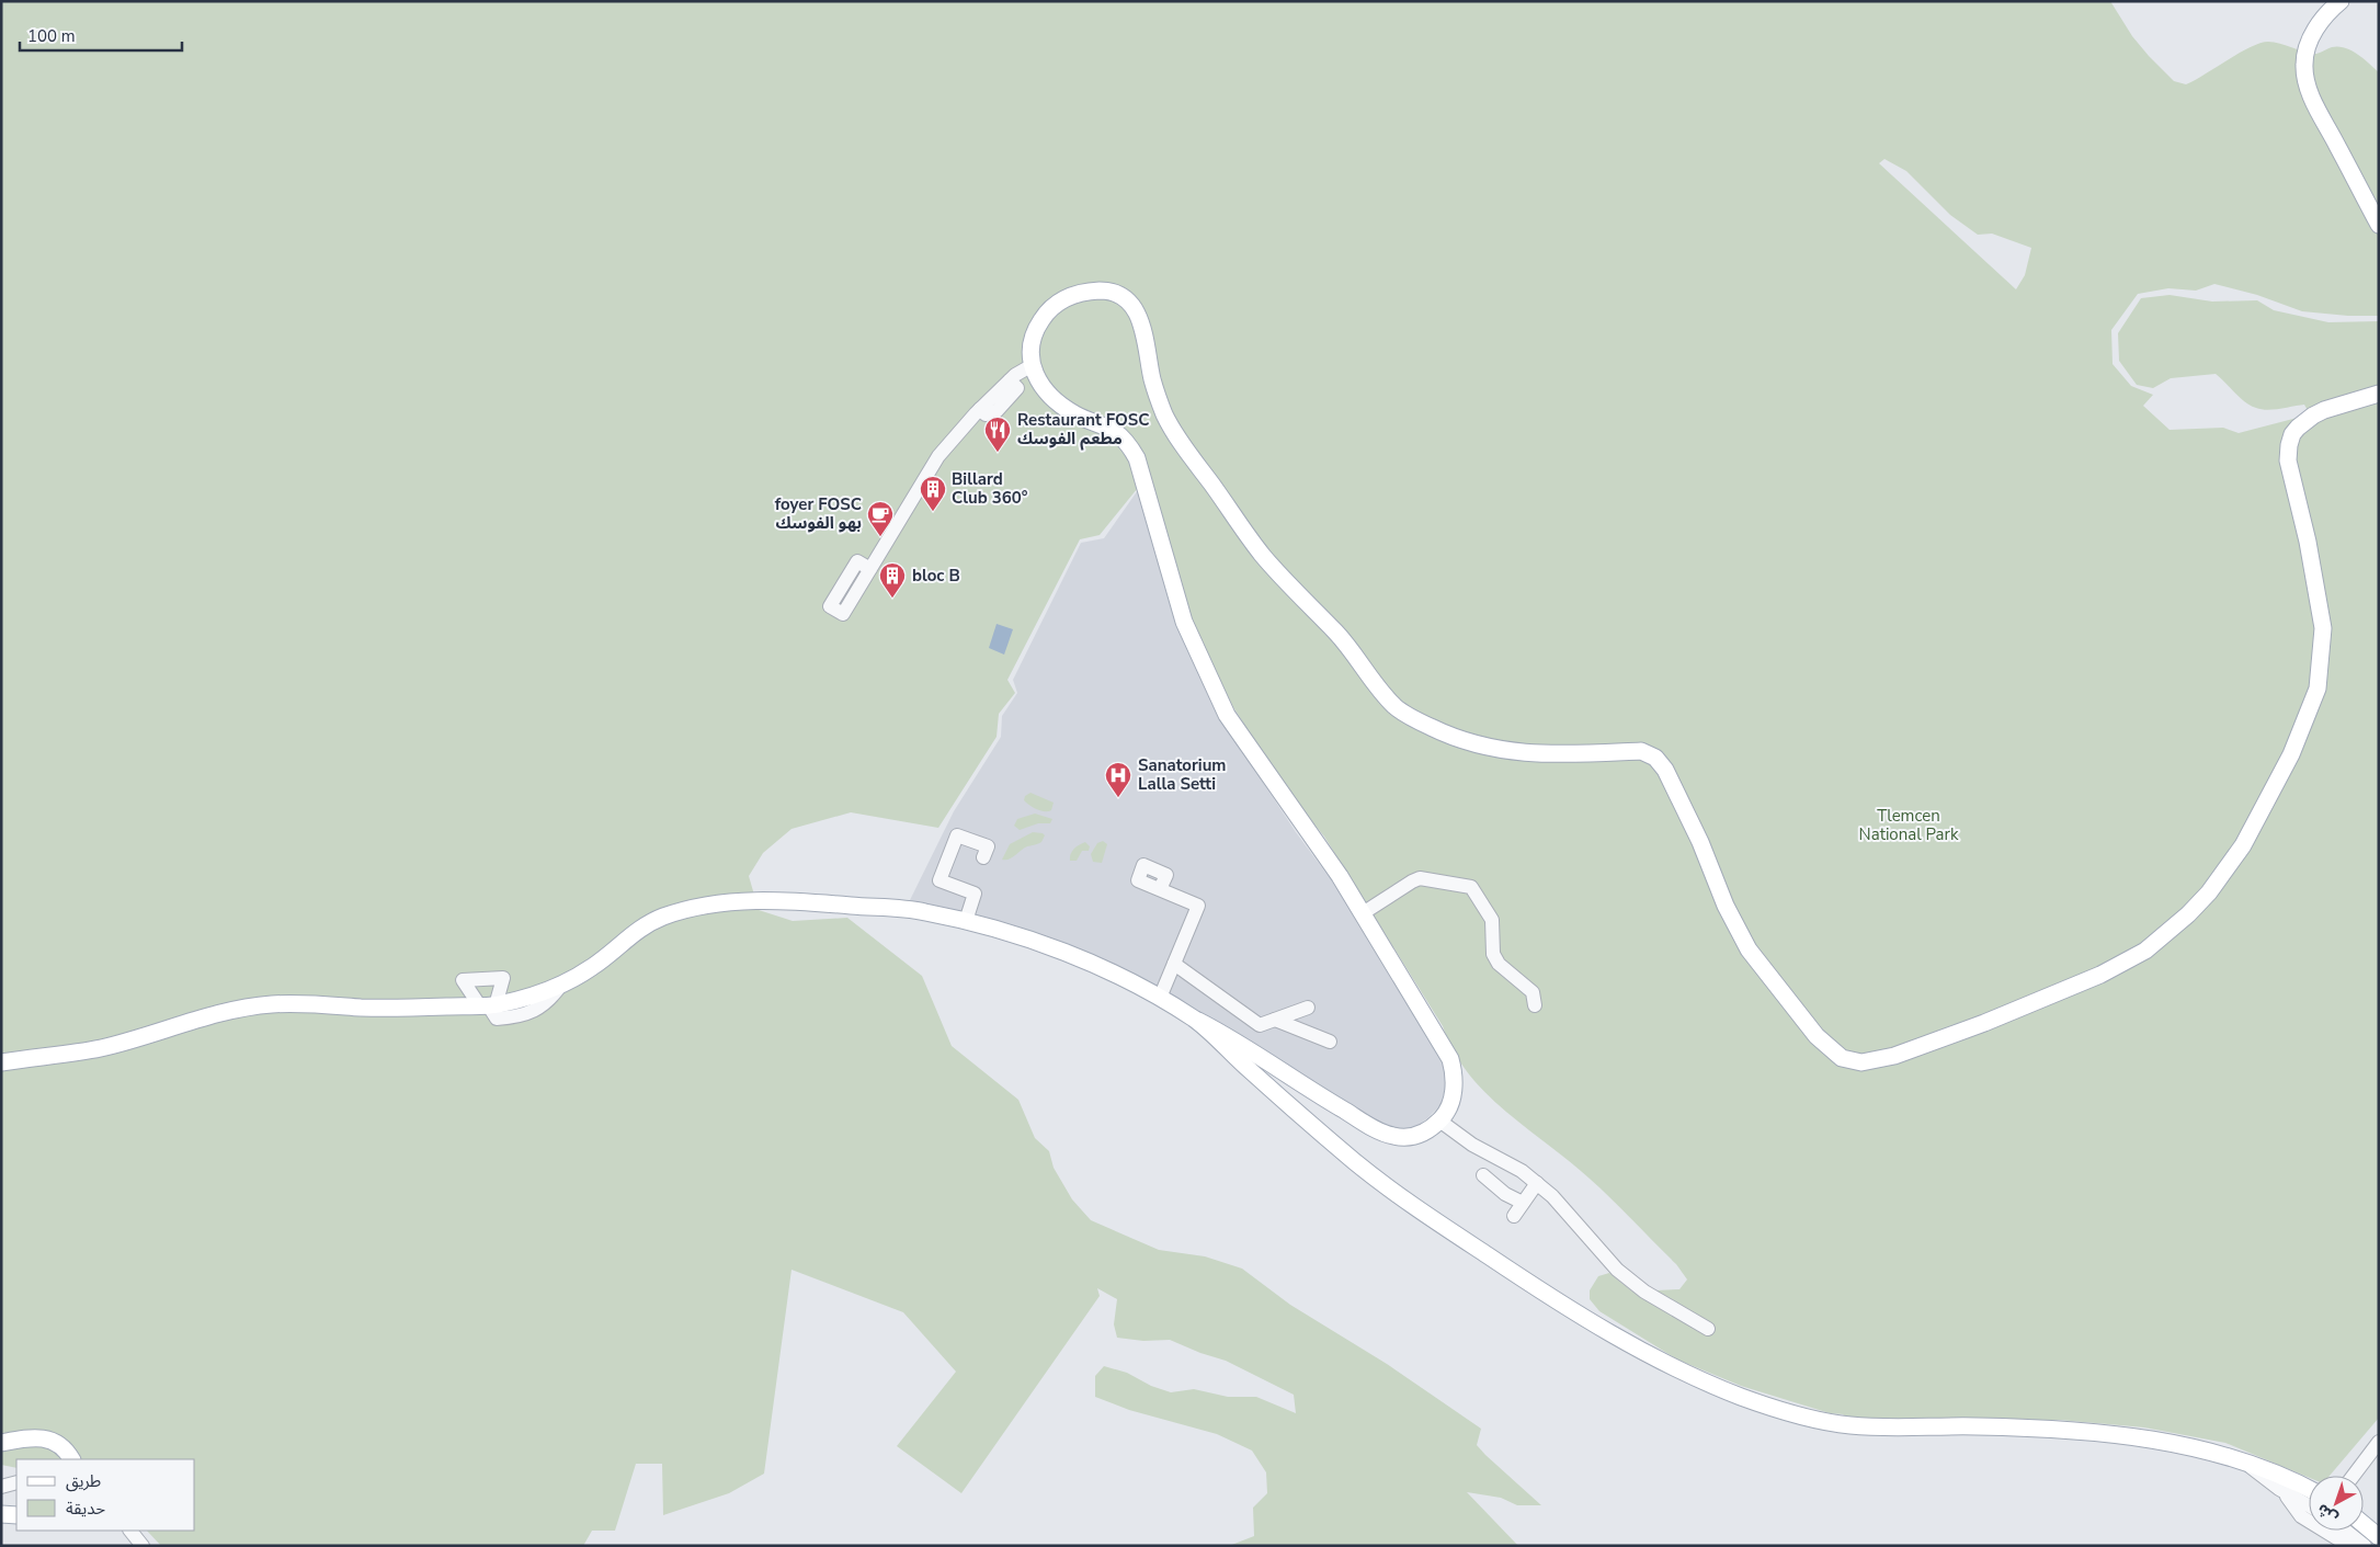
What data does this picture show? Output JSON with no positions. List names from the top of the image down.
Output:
{
  "parks": ["Tlemcen National Park"],
  "places": {
    "restaurant": ["Restaurant FOSC مطعم الفوسك"],
    "building": ["Billard Club 360°", "bloc B"],
    "cafe": ["foyer FOSC بهو الفوسك"],
    "hospital": ["Sanatorium Lalla Setti"]
  },
  "legend": ["طريق", "حديقة"],
  "scale_bar": "100 m",
  "north": "bottom left"
}
